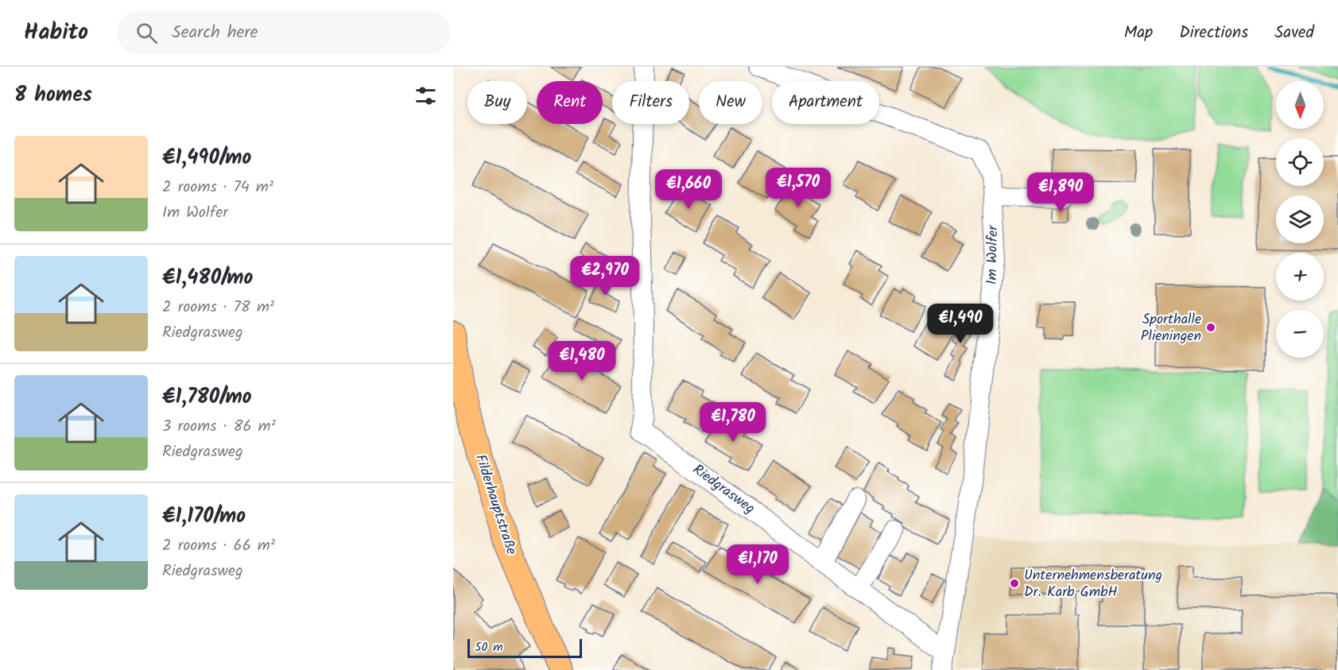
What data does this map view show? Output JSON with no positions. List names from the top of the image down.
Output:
{
  "streets": {
    "main road": ["Filderhauptstraße"],
    "street": ["Im Wolfer", "Riedgrasweg"]
  },
  "crossings": [
    ["Im Wolfer", "Riedgrasweg"]
  ],
  "places": ["Sporthalle Plieningen", "Unternehmensberatung Dr. Karb GmbH"],
  "scale_bar": "50 m",
  "north": "bottom",
  "page": {
    "header": "Habito",
    "search": "Search here",
    "nav": ["Map", "Directions", "Saved"],
    "heading": "8 homes",
    "map_buttons": ["+", "−"],
    "chip": [
      "Buy",
      "Rent",
      "Filters",
      "New",
      "Apartment"
    ],
    "list": [
      {
        "name": "€1,490/mo",
        "note": "2 rooms · 74 m² · Im Wolfer"
      },
      {
        "name": "€1,480/mo",
        "note": "2 rooms · 78 m² · Riedgrasweg"
      },
      {
        "name": "€1,780/mo",
        "note": "3 rooms · 86 m² · Riedgrasweg"
      },
      {
        "name": "€1,170/mo",
        "note": "2 rooms · 66 m² · Riedgrasweg"
      }
    ],
    "price": [
      "€1,570",
      "€1,660",
      "€1,890",
      "€2,970",
      "€1,490",
      "€1,480",
      "€1,780",
      "€1,170"
    ],
    "scale": "50 m"
  }
}
